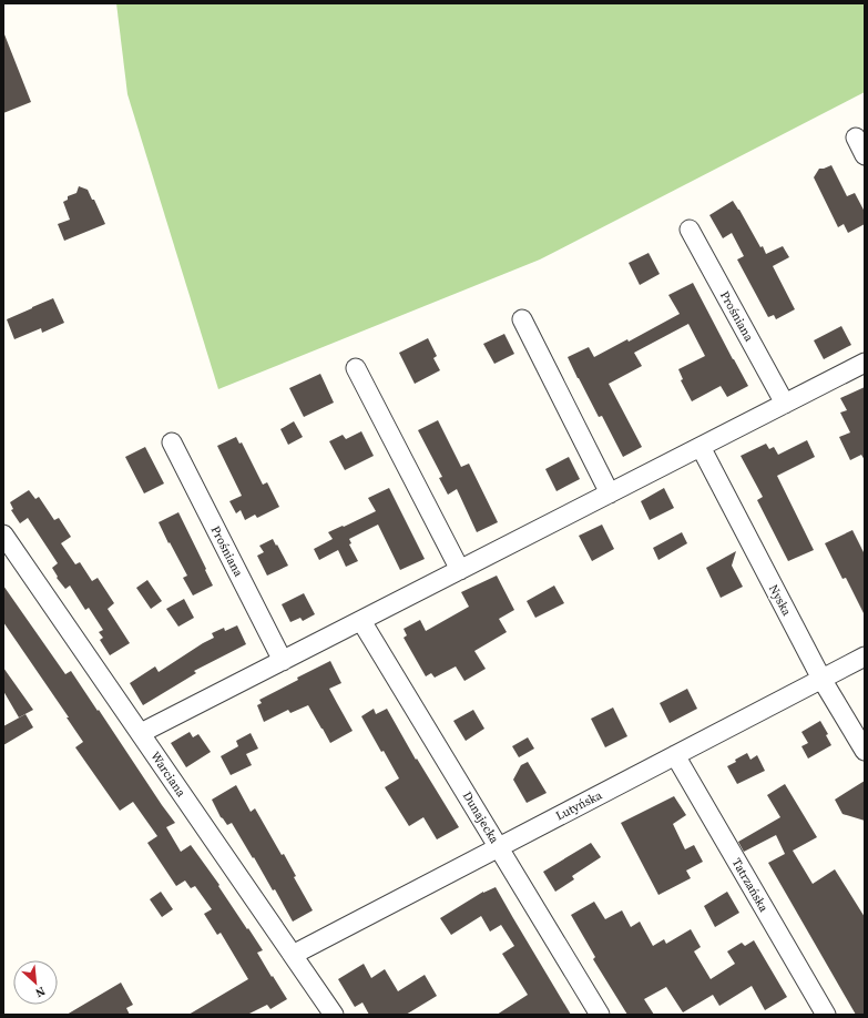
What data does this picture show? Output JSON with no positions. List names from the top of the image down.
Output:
{
  "streets": {
    "street": [
      "Prośniana",
      "Nyska",
      "Warciana",
      "Lutyńska",
      "Dunajecka",
      "Tatrzańska"
    ]
  },
  "crossings": [
    ["Nyska", "Lutyńska"],
    ["Warciana", "Lutyńska"],
    ["Lutyńska", "Dunajecka"],
    ["Lutyńska", "Tatrzańska"]
  ],
  "north": "bottom right"
}
